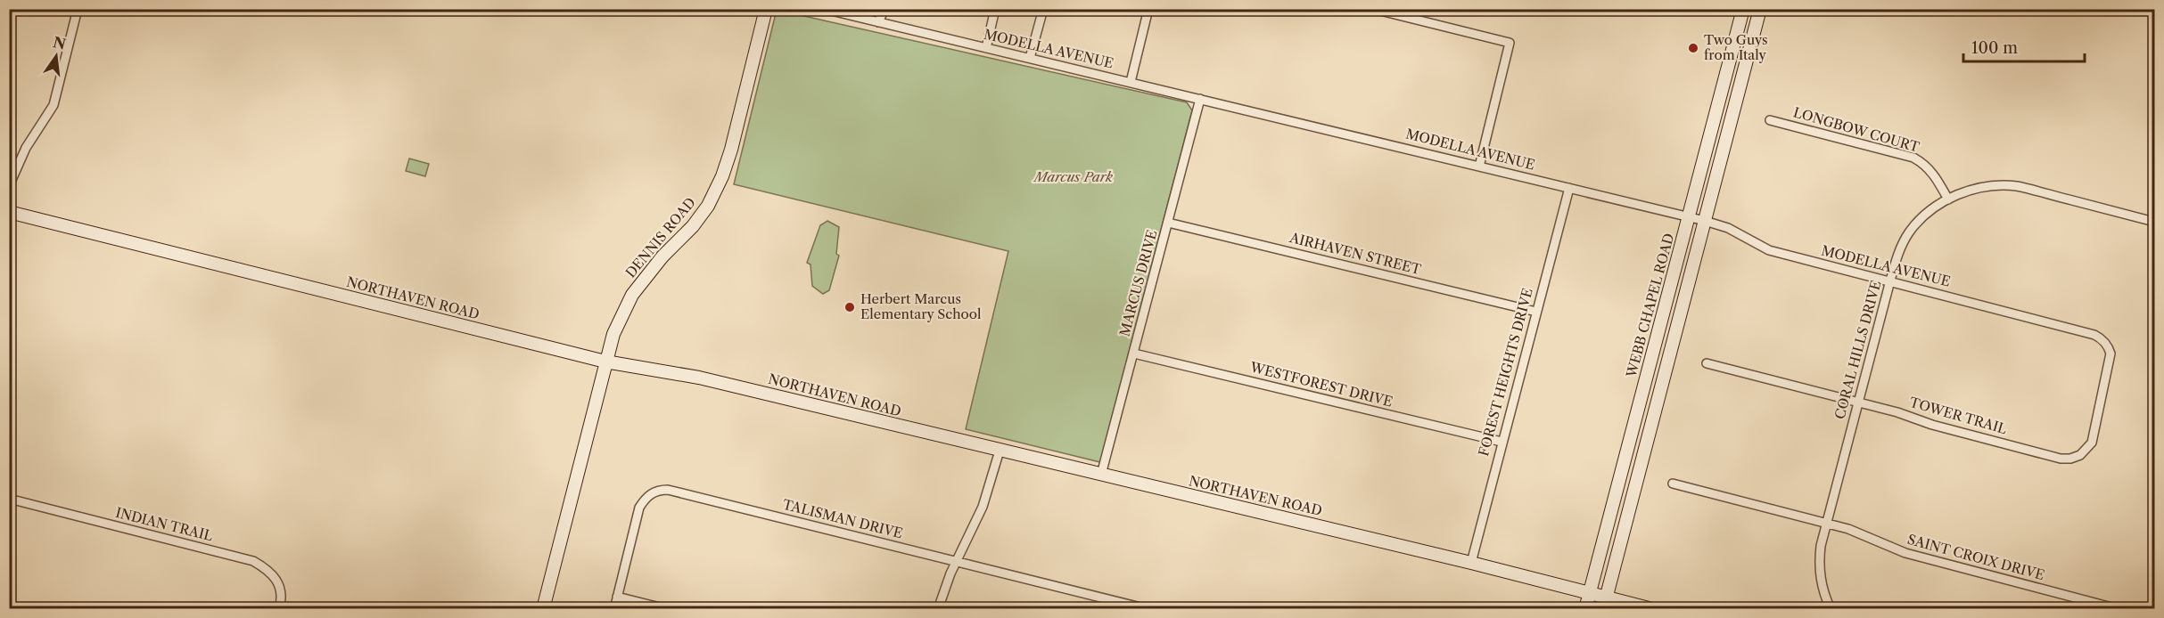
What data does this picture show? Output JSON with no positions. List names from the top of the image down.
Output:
{
  "streets": {
    "street": [
      "MODELLA AVENUE",
      "LONGBOW COURT",
      "DENNIS ROAD",
      "AIRHAVEN STREET",
      "MARCUS DRIVE",
      "NORTHAVEN ROAD",
      "WEBB CHAPEL ROAD",
      "CORAL HILLS DRIVE",
      "FOREST HEIGHTS DRIVE",
      "WESTFOREST DRIVE",
      "TOWER TRAIL",
      "TALISMAN DRIVE",
      "INDIAN TRAIL",
      "SAINT CROIX DRIVE"
    ]
  },
  "crossings": [
    ["MODELLA AVENUE", "MARCUS DRIVE"],
    ["MODELLA AVENUE", "WEBB CHAPEL ROAD"],
    ["MODELLA AVENUE", "CORAL HILLS DRIVE"],
    ["MODELLA AVENUE", "FOREST HEIGHTS DRIVE"],
    ["MODELLA AVENUE", "TOWER TRAIL"],
    ["LONGBOW COURT", "CORAL HILLS DRIVE"],
    ["DENNIS ROAD", "NORTHAVEN ROAD"],
    ["AIRHAVEN STREET", "MARCUS DRIVE"],
    ["AIRHAVEN STREET", "FOREST HEIGHTS DRIVE"],
    ["MARCUS DRIVE", "NORTHAVEN ROAD"],
    ["MARCUS DRIVE", "WESTFOREST DRIVE"],
    ["NORTHAVEN ROAD", "WEBB CHAPEL ROAD"],
    ["NORTHAVEN ROAD", "FOREST HEIGHTS DRIVE"],
    ["CORAL HILLS DRIVE", "TOWER TRAIL"],
    ["CORAL HILLS DRIVE", "SAINT CROIX DRIVE"],
    ["FOREST HEIGHTS DRIVE", "WESTFOREST DRIVE"]
  ],
  "parks": ["Marcus Park"],
  "places": ["Two Guys from Italy", "Herbert Marcus Elementary School"],
  "scale_bar": "100 m",
  "north": "top"
}
